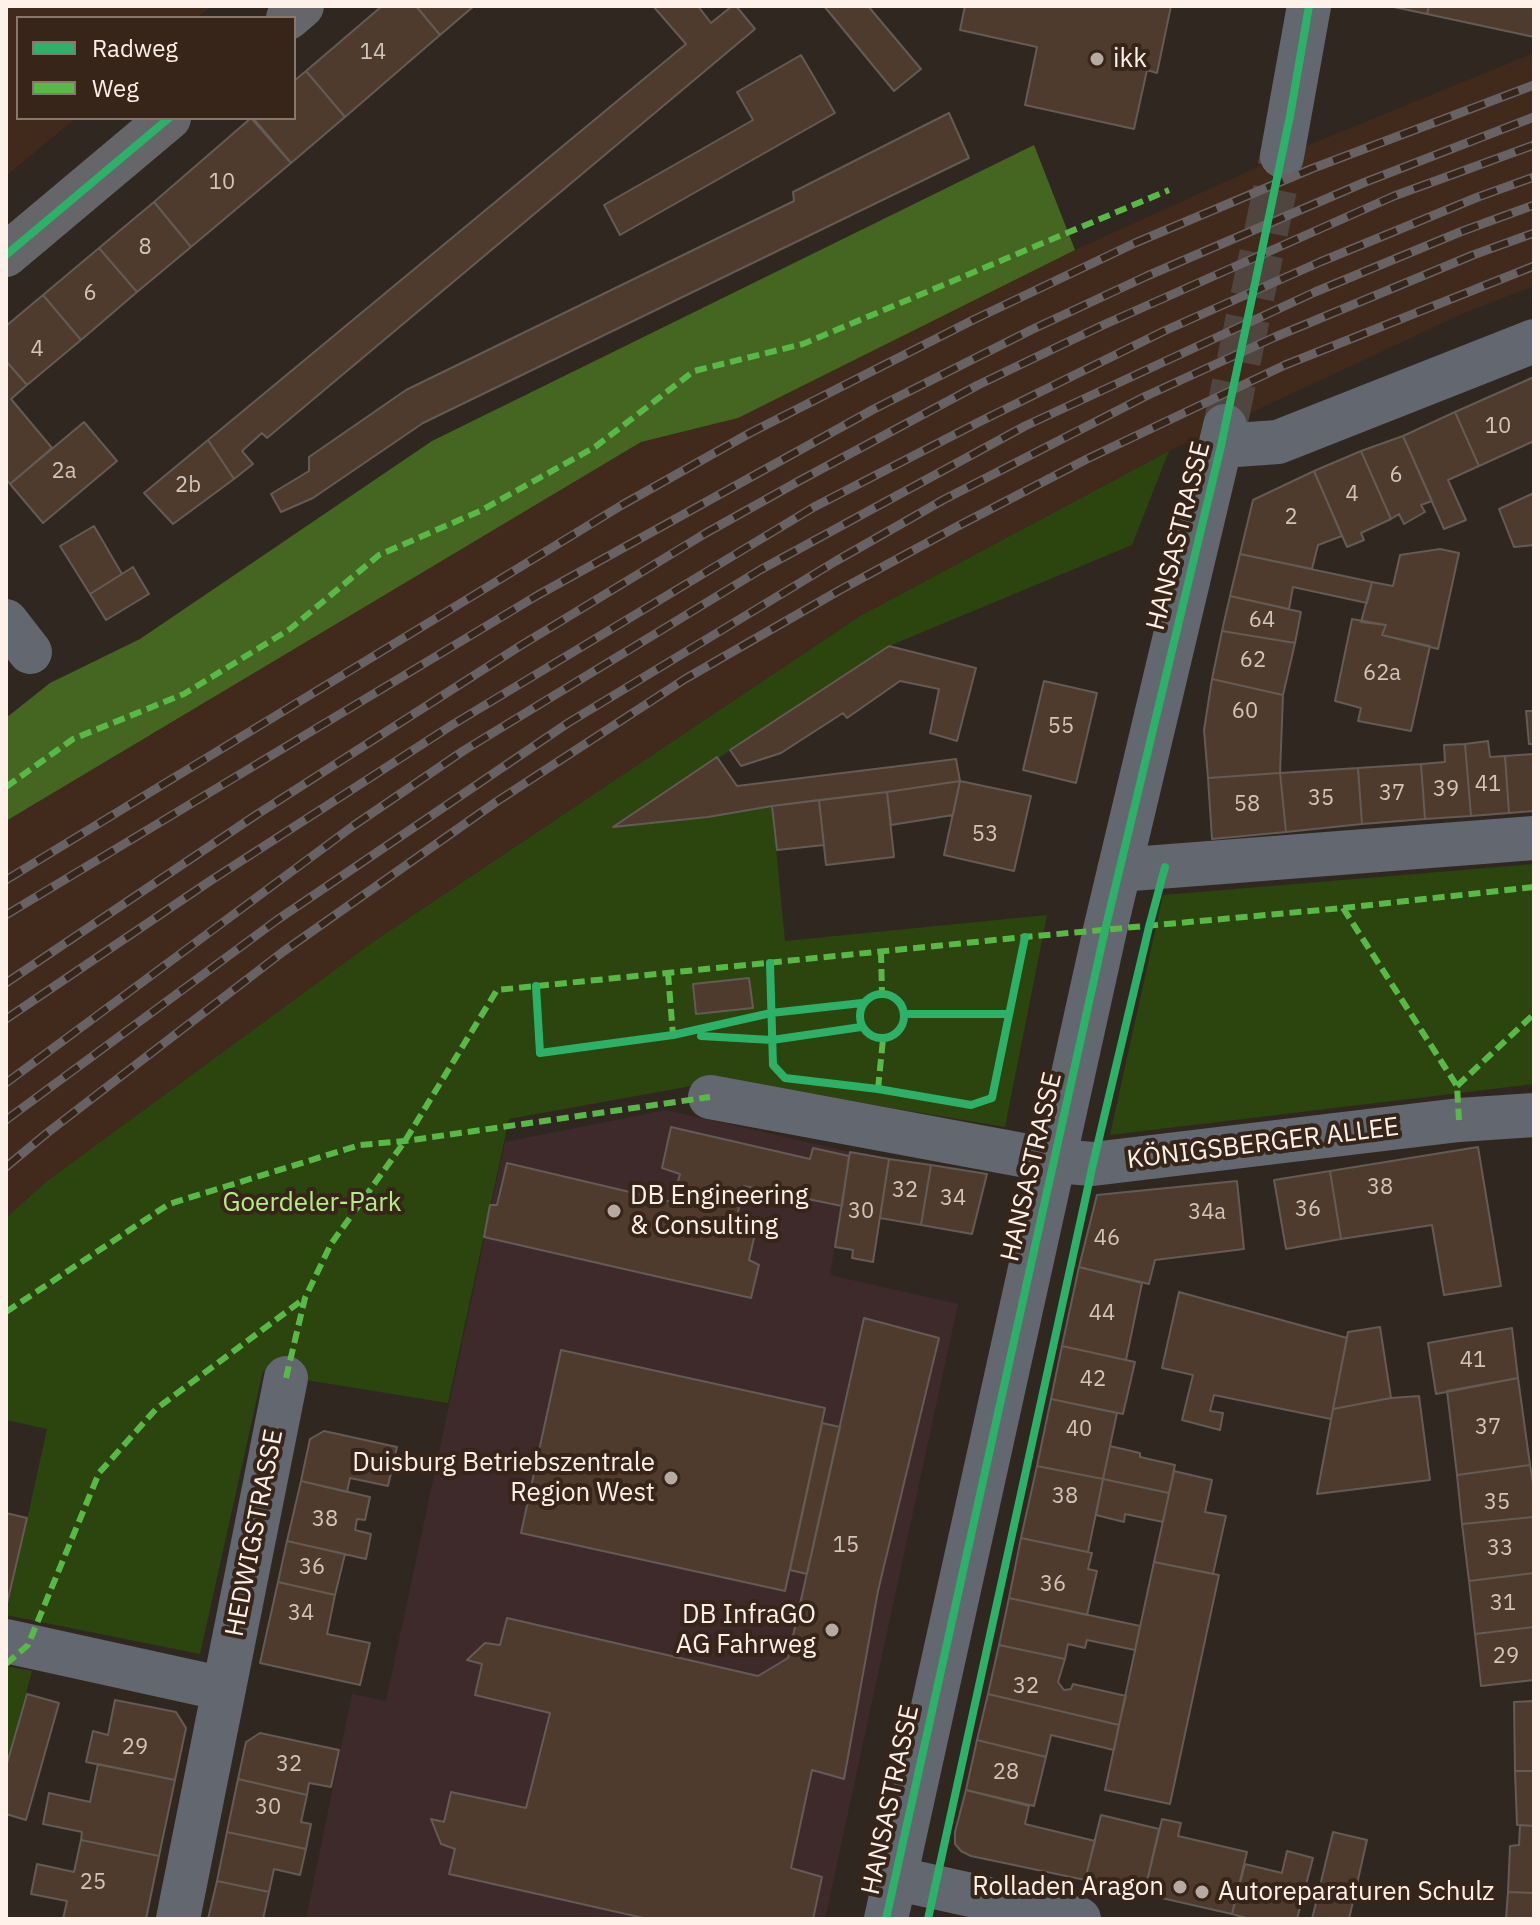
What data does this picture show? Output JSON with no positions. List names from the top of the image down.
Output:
{
  "streets": {
    "street": ["HANSASTRASSE", "KÖNIGSBERGER ALLEE", "HEDWIGSTRASSE"]
  },
  "crossings": [
    ["HANSASTRASSE", "KÖNIGSBERGER ALLEE"]
  ],
  "parks": ["Goerdeler-Park"],
  "places": [
    "ikk",
    "DB Engineering & Consulting",
    "Duisburg Betriebszentrale Region West",
    "DB InfraGO AG Fahrweg",
    "Rolladen Aragon",
    "Autoreparaturen Schulz"
  ],
  "house_numbers": [
    "14",
    "10",
    "8",
    "6",
    "4",
    "10",
    "2a",
    "6",
    "2b",
    "4",
    "2",
    "64",
    "62",
    "62a",
    "60",
    "55",
    "41",
    "39",
    "37",
    "35",
    "58",
    "53",
    "38",
    "32",
    "34",
    "36",
    "30",
    "34a",
    "46",
    "44",
    "41",
    "42",
    "37",
    "40",
    "38",
    "35",
    "38",
    "15",
    "33",
    "36",
    "36",
    "31",
    "34",
    "29",
    "32",
    "29",
    "32",
    "28",
    "30",
    "25"
  ],
  "legend": ["Radweg", "Weg"]
}
